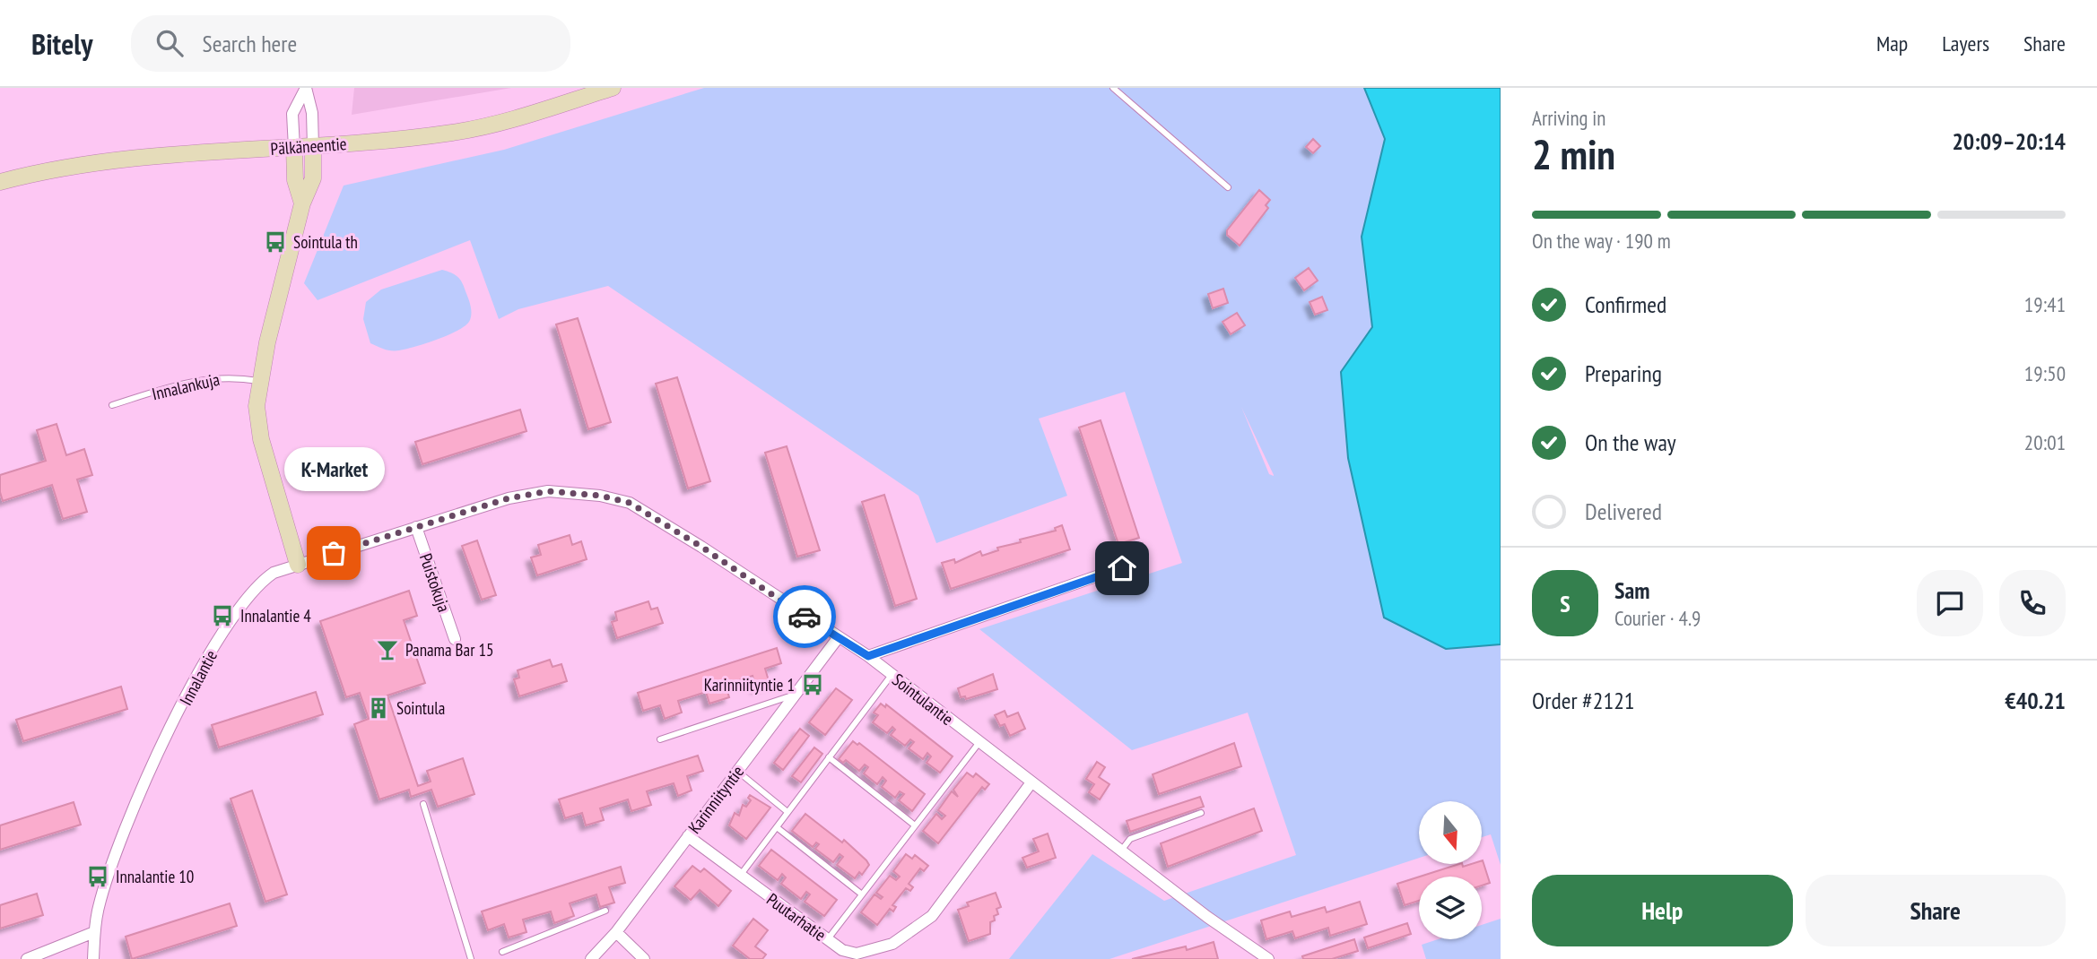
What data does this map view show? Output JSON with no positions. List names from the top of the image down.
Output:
{
  "streets": {
    "main road": ["Pälkäneentie"],
    "street": [
      "Puistokuja",
      "Innalantie",
      "Sointulantie",
      "Karinniityntie",
      "Puutarhatie"
    ],
    "lane": ["Innalankuja"]
  },
  "crossings": [
    ["Puistokuja", "Sointulantie"],
    ["Innalantie", "Sointulantie"],
    ["Sointulantie", "Karinniityntie"],
    ["Sointulantie", "Puutarhatie"],
    ["Karinniityntie", "Puutarhatie"]
  ],
  "places": {
    "bus stop": [
      "Sointula th",
      "Innalantie 4",
      "Karinniityntie 1",
      "Innalantie 10"
    ],
    "other": ["K-Market"],
    "bar": ["Panama Bar 15"],
    "building": ["Sointula"]
  },
  "north": "bottom",
  "page": {
    "header": "Bitely",
    "search": "Search here",
    "nav": ["Map", "Layers", "Share"],
    "heading": ["2 min", "Arriving in", "20:09–20:14"],
    "panel": [
      "Sam",
      "Courier · 4.9",
      "Order #2121",
      "€40.21"
    ],
    "bar": "On the way · 190 m",
    "list": [
      ["Confirmed", "19:41"],
      ["Preparing", "19:50"],
      ["On the way", "20:01"],
      "Delivered"
    ],
    "bubble": "K-Market",
    "round": "S",
    "buttons": ["Help", "Share"]
  }
}
